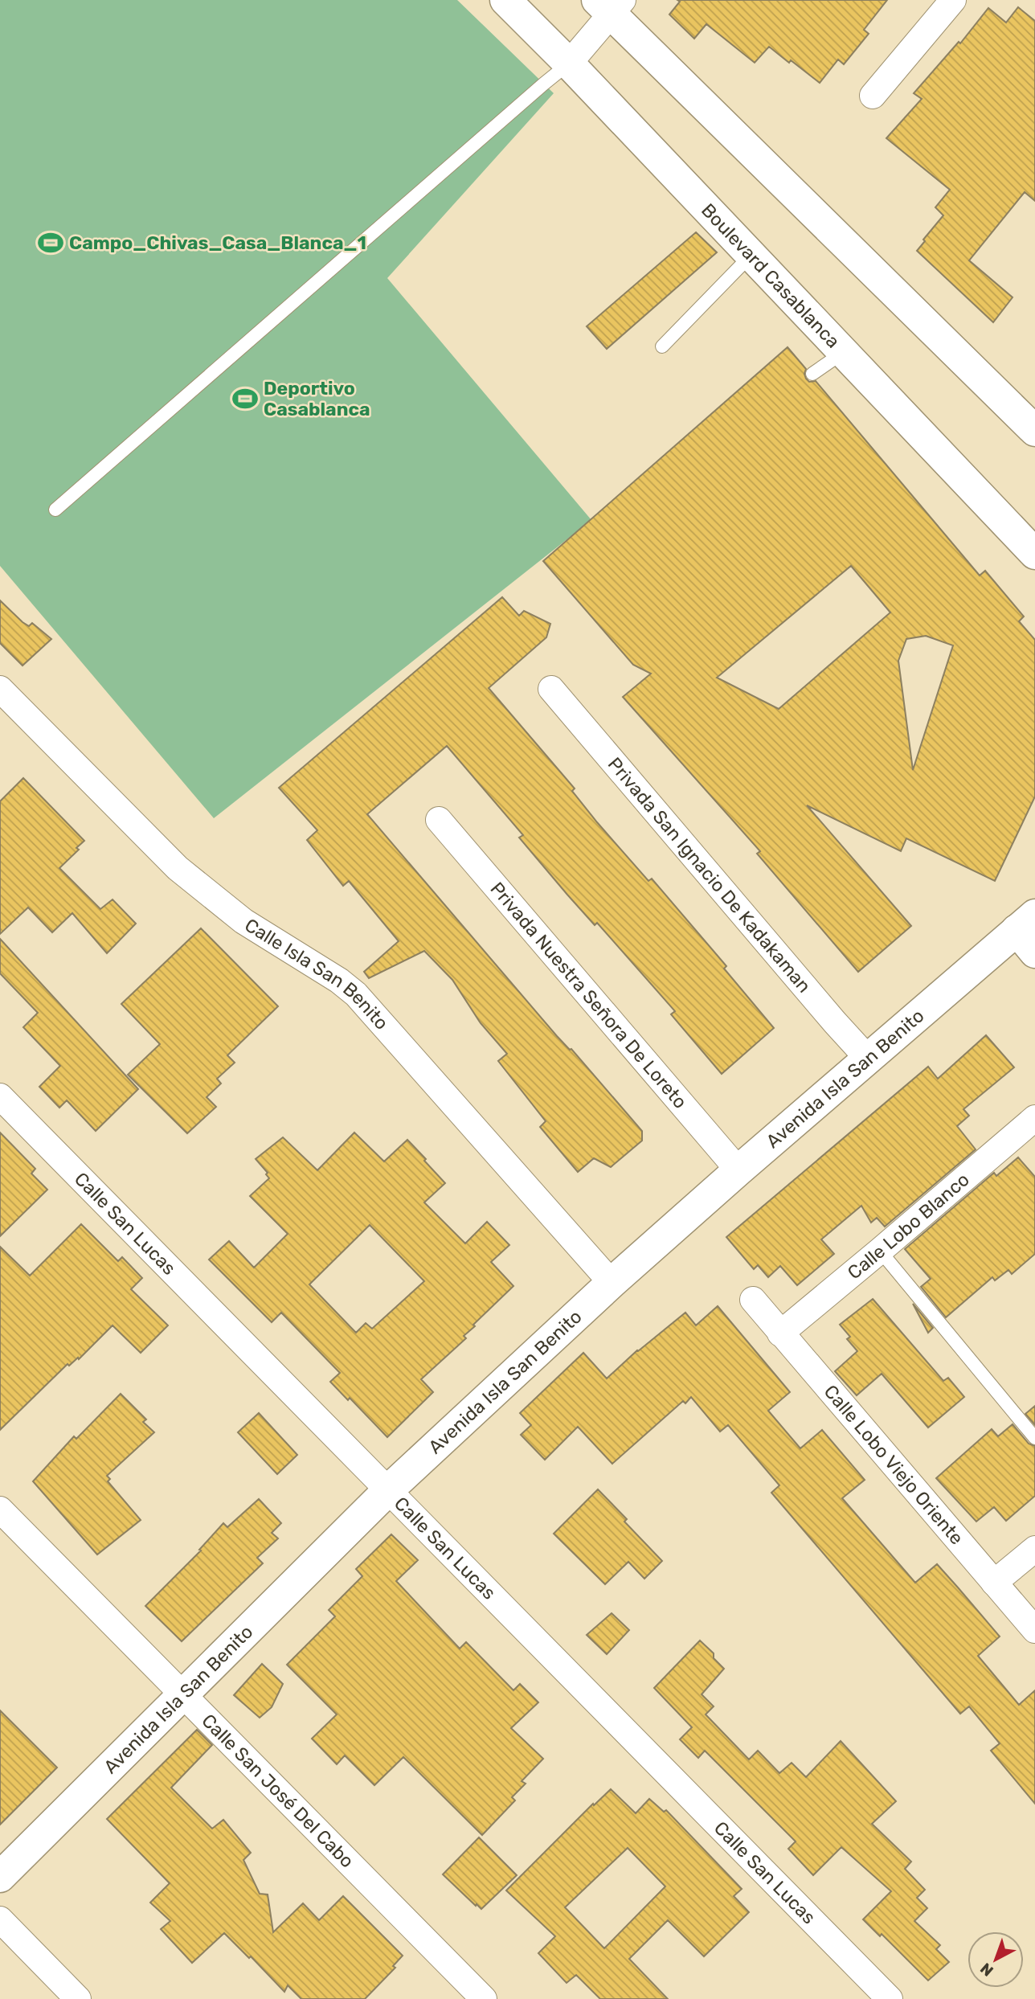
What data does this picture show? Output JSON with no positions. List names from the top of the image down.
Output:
{
  "streets": {
    "main road": ["Boulevard Casablanca", "Avenida Isla San Benito"],
    "street": [
      "Privada San Ignacio De Kadakaman",
      "Calle Isla San Benito",
      "Privada Nuestra Señora De Loreto",
      "Calle San Lucas",
      "Calle Lobo Blanco",
      "Calle Lobo Viejo Oriente",
      "Calle San José Del Cabo"
    ]
  },
  "crossings": [
    ["Privada San Ignacio De Kadakaman", "Avenida Isla San Benito"],
    ["Calle Isla San Benito", "Avenida Isla San Benito"],
    ["Privada Nuestra Señora De Loreto", "Avenida Isla San Benito"],
    ["Avenida Isla San Benito", "Calle San Lucas"],
    ["Avenida Isla San Benito", "Calle San José Del Cabo"],
    ["Calle Lobo Blanco", "Calle Lobo Viejo Oriente"]
  ],
  "places": {
    "sports": ["Campo_Chivas_Casa_Blanca_1", "Deportivo Casablanca"]
  },
  "north": "bottom left"
}
